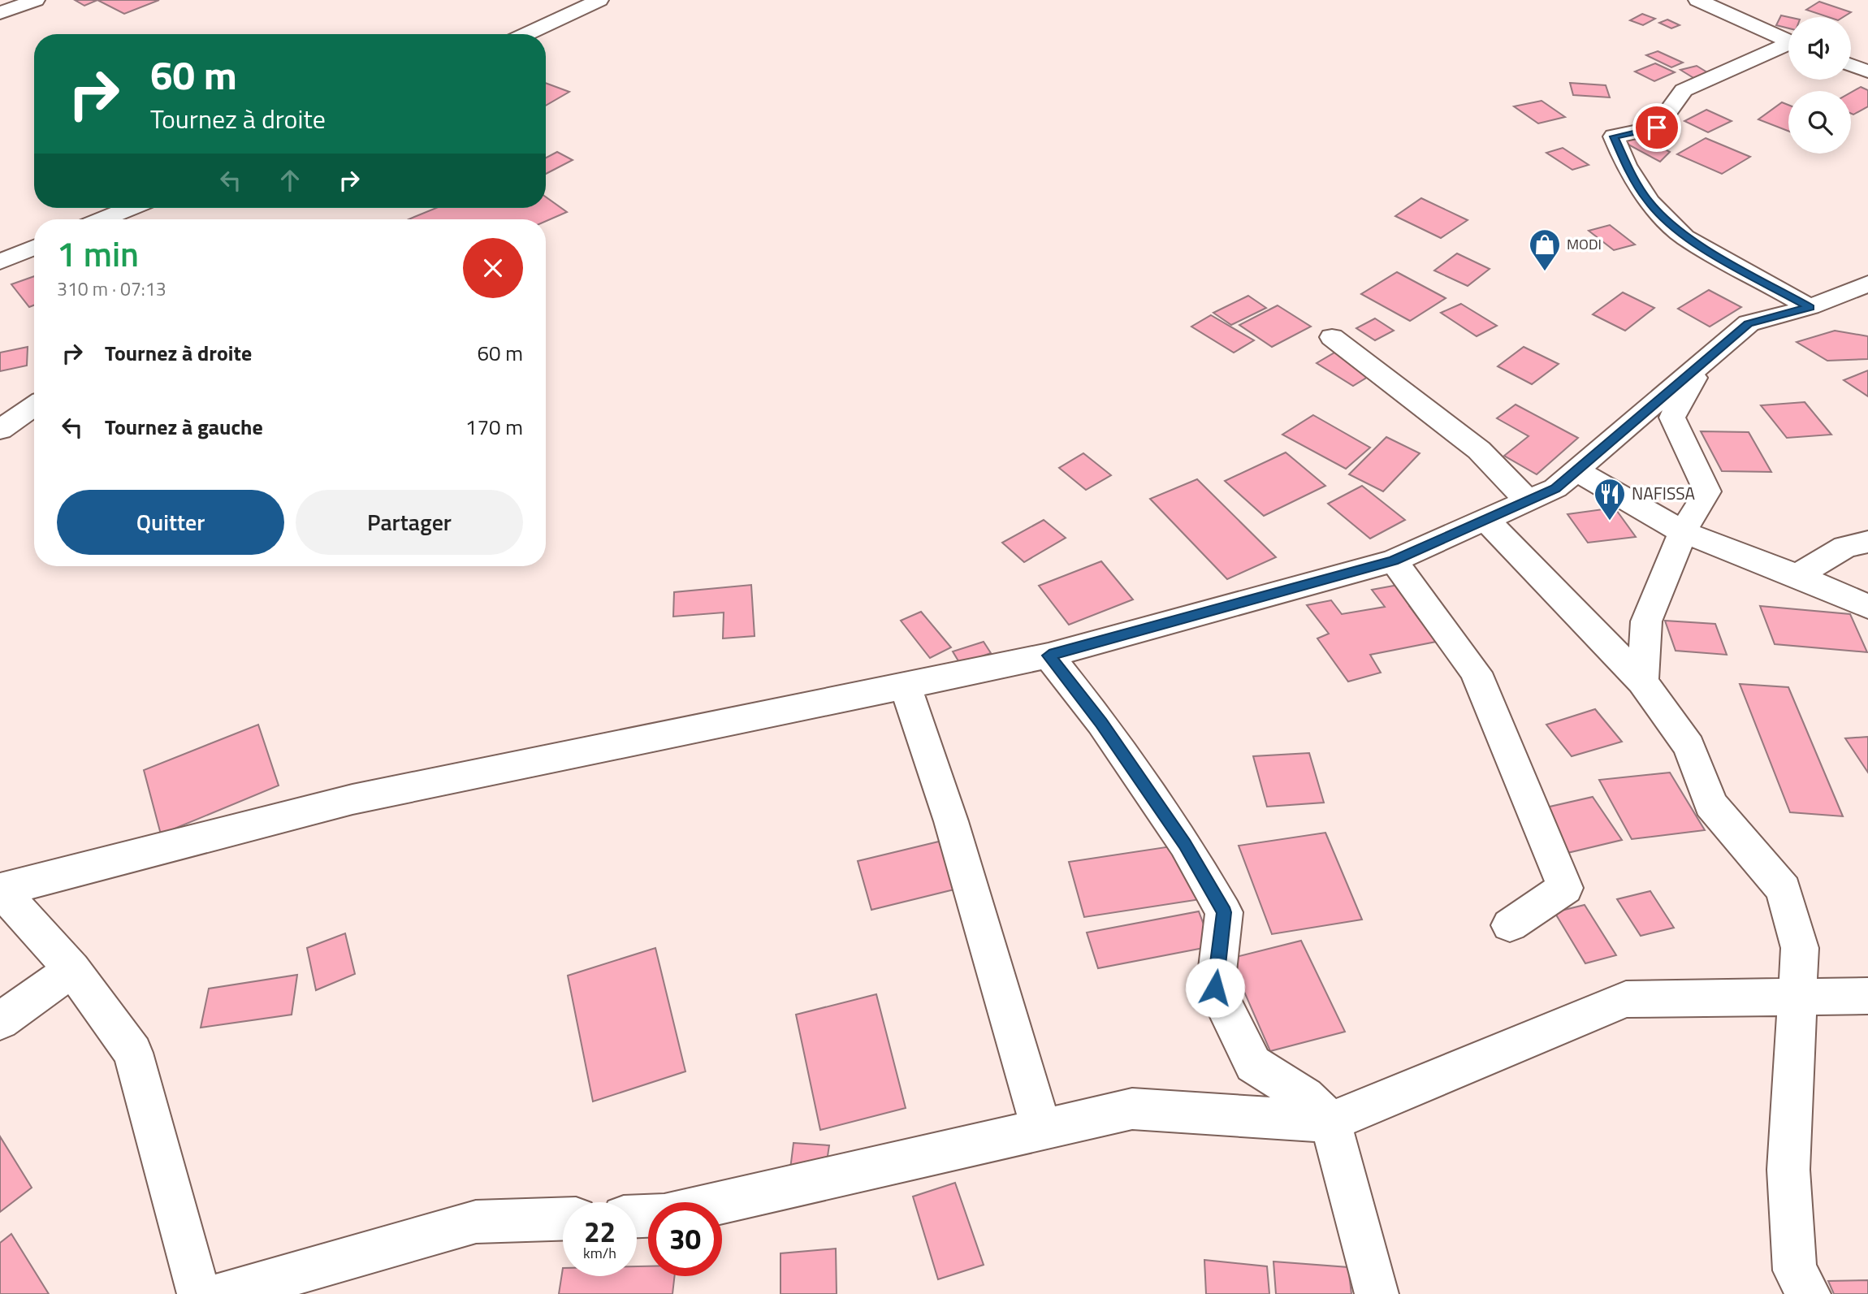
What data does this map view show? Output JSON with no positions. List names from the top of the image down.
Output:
{
  "places": {
    "shop": ["MODI"],
    "restaurant": ["NAFISSA"]
  },
  "page": {
    "turn": ["60 m", "Tournez à droite"],
    "heading": ["1 min", "310 m · 07:13"],
    "list": [
      {
        "name": "Tournez à droite",
        "value": "60 m"
      },
      {
        "name": "Tournez à gauche",
        "value": "170 m"
      }
    ],
    "buttons": ["Quitter", "Partager"],
    "speed": "22 km/h",
    "limit": "30"
  }
}
